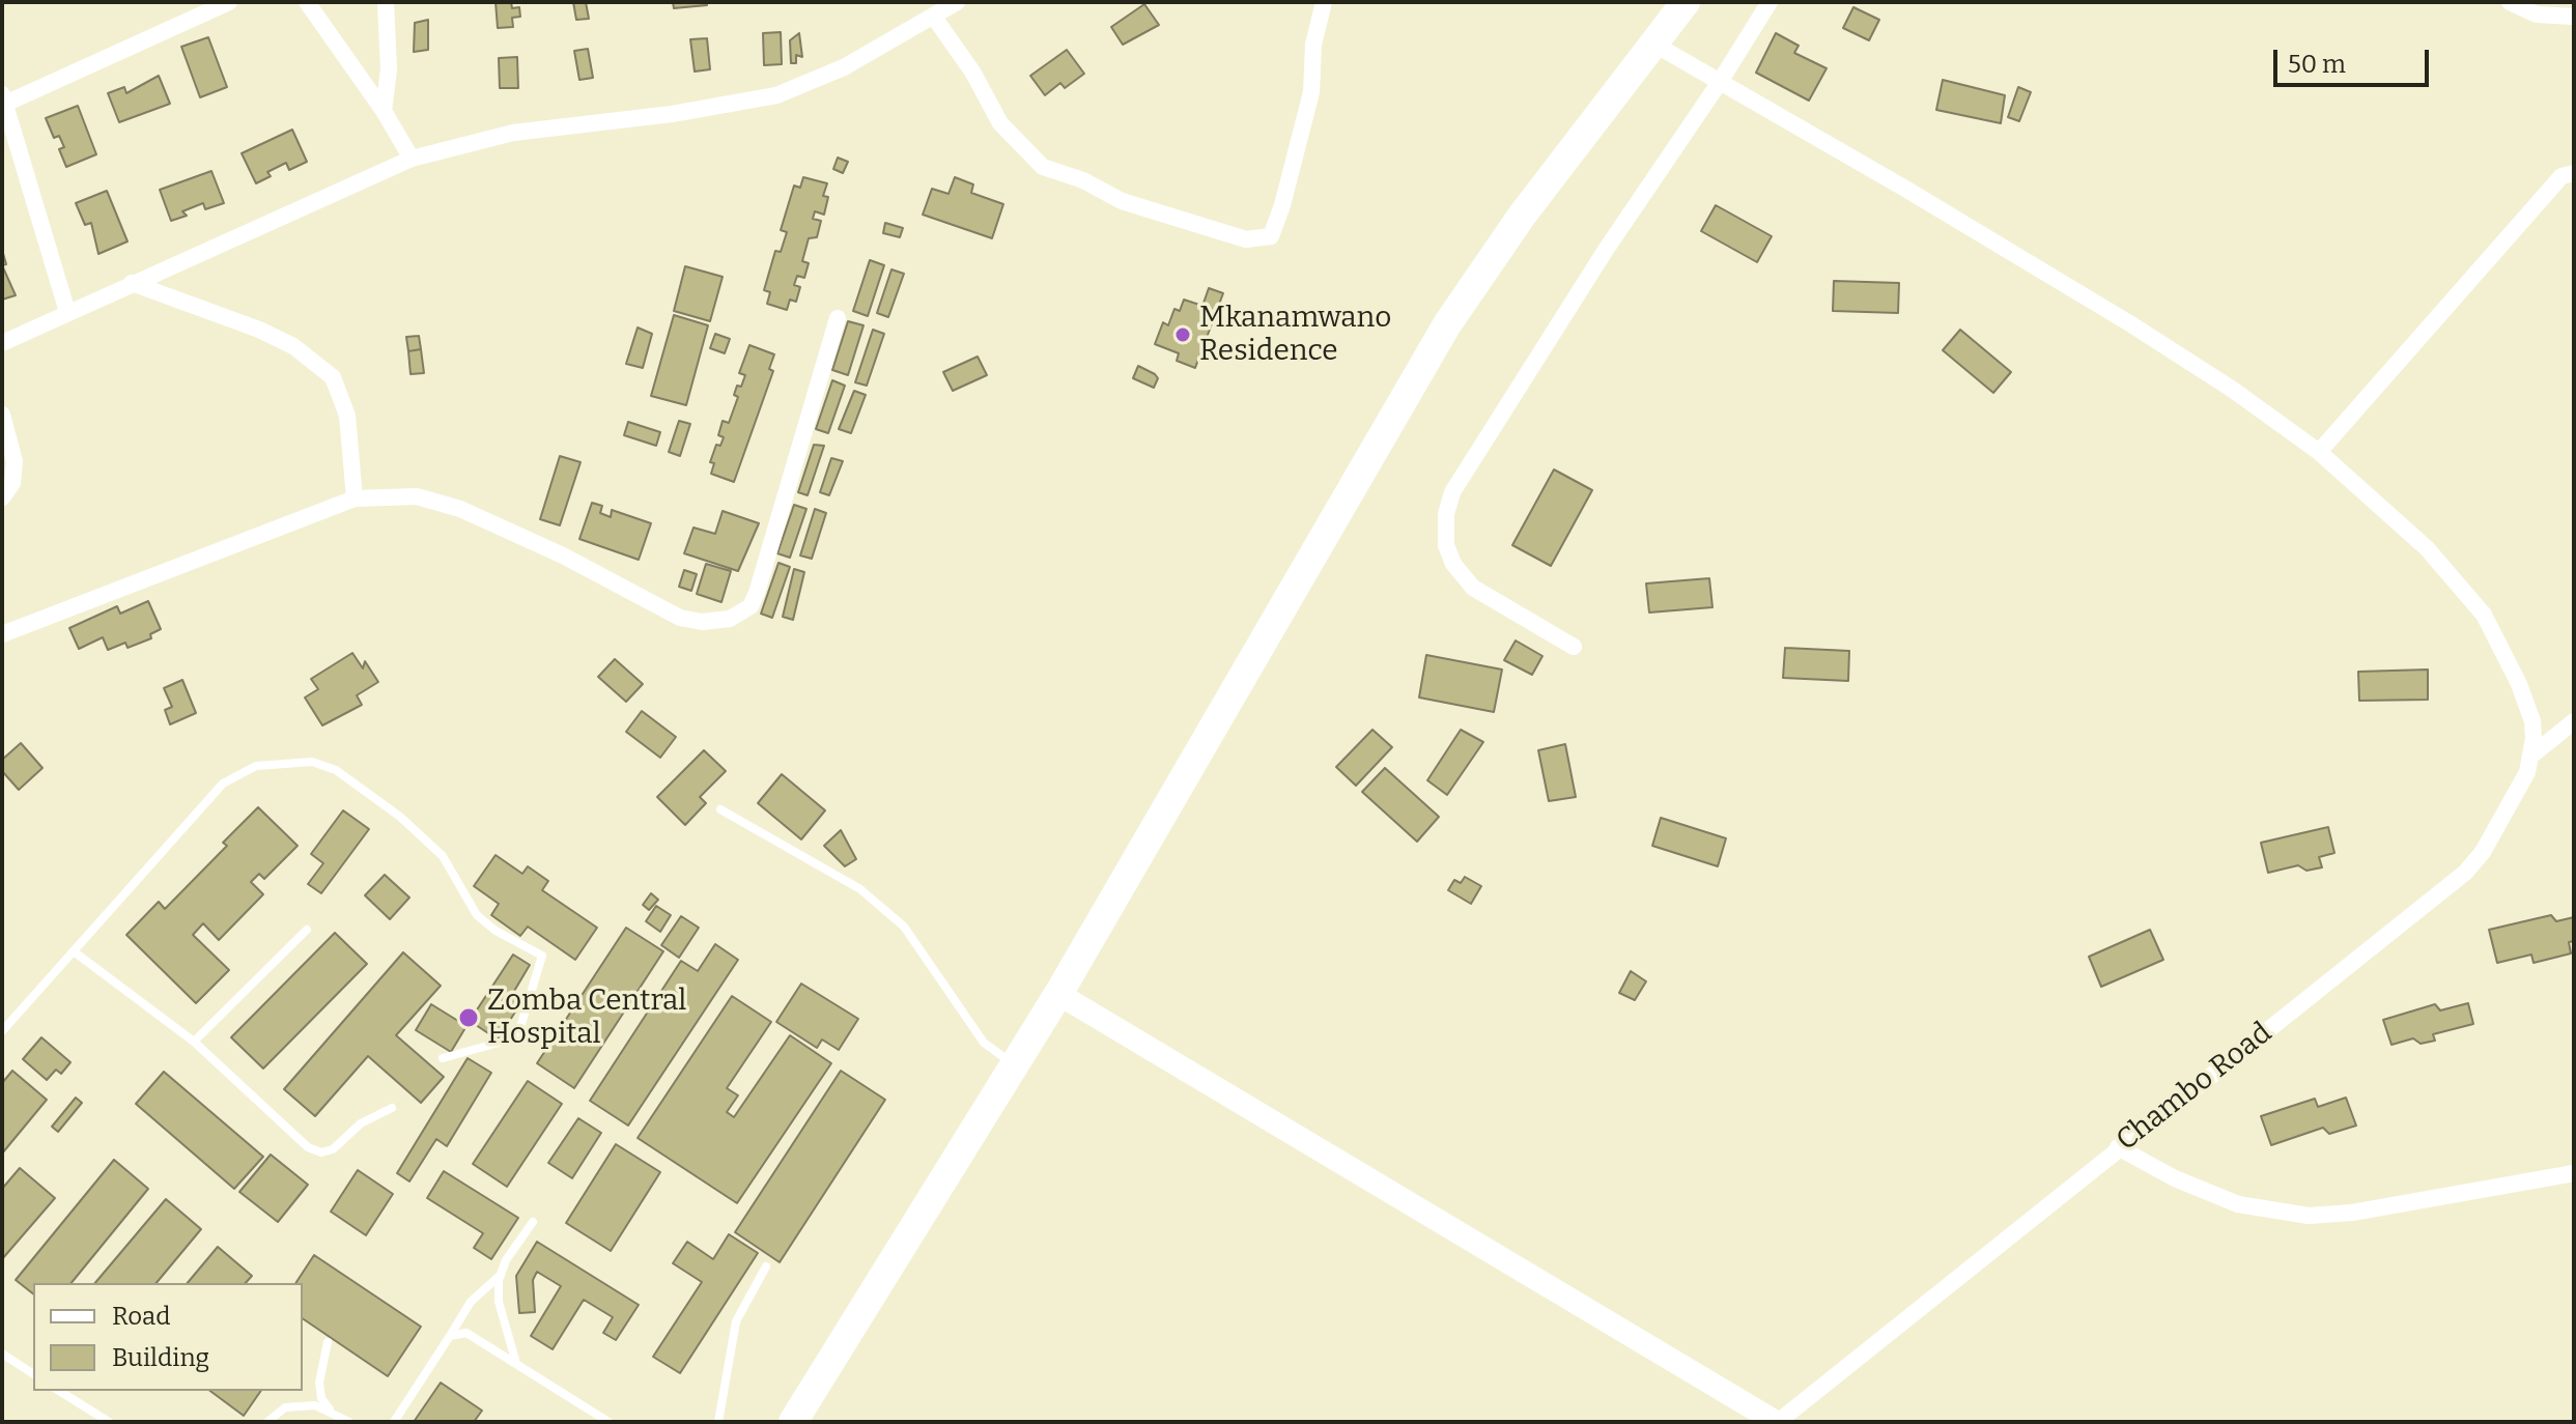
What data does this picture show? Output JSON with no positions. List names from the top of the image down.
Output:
{
  "streets": {
    "street": ["Chambo Road"]
  },
  "places": ["Mkanamwano Residence", "Zomba Central Hospital"],
  "legend": ["Road", "Building"],
  "scale_bar": "50 m"
}
